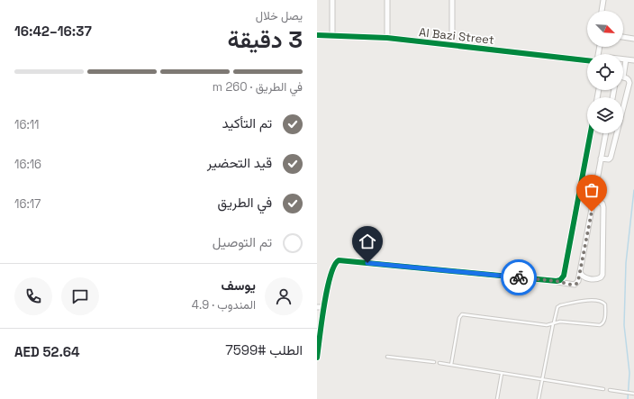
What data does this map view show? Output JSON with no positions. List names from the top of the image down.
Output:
{
  "streets": {
    "street": ["Al Bazi Street"]
  },
  "north": "bottom right",
  "page": {
    "heading": ["3 دقيقة", "يصل خلال", "16:37–16:42"],
    "panel": [
      "يوسف",
      "المندوب · 4.9",
      "الطلب #7599",
      "AED 52.64"
    ],
    "bar": "في الطريق · 260 m",
    "list": [
      ["تم التأكيد", "16:11"],
      ["قيد التحضير", "16:16"],
      ["في الطريق", "16:17"],
      "تم التوصيل"
    ]
  }
}
